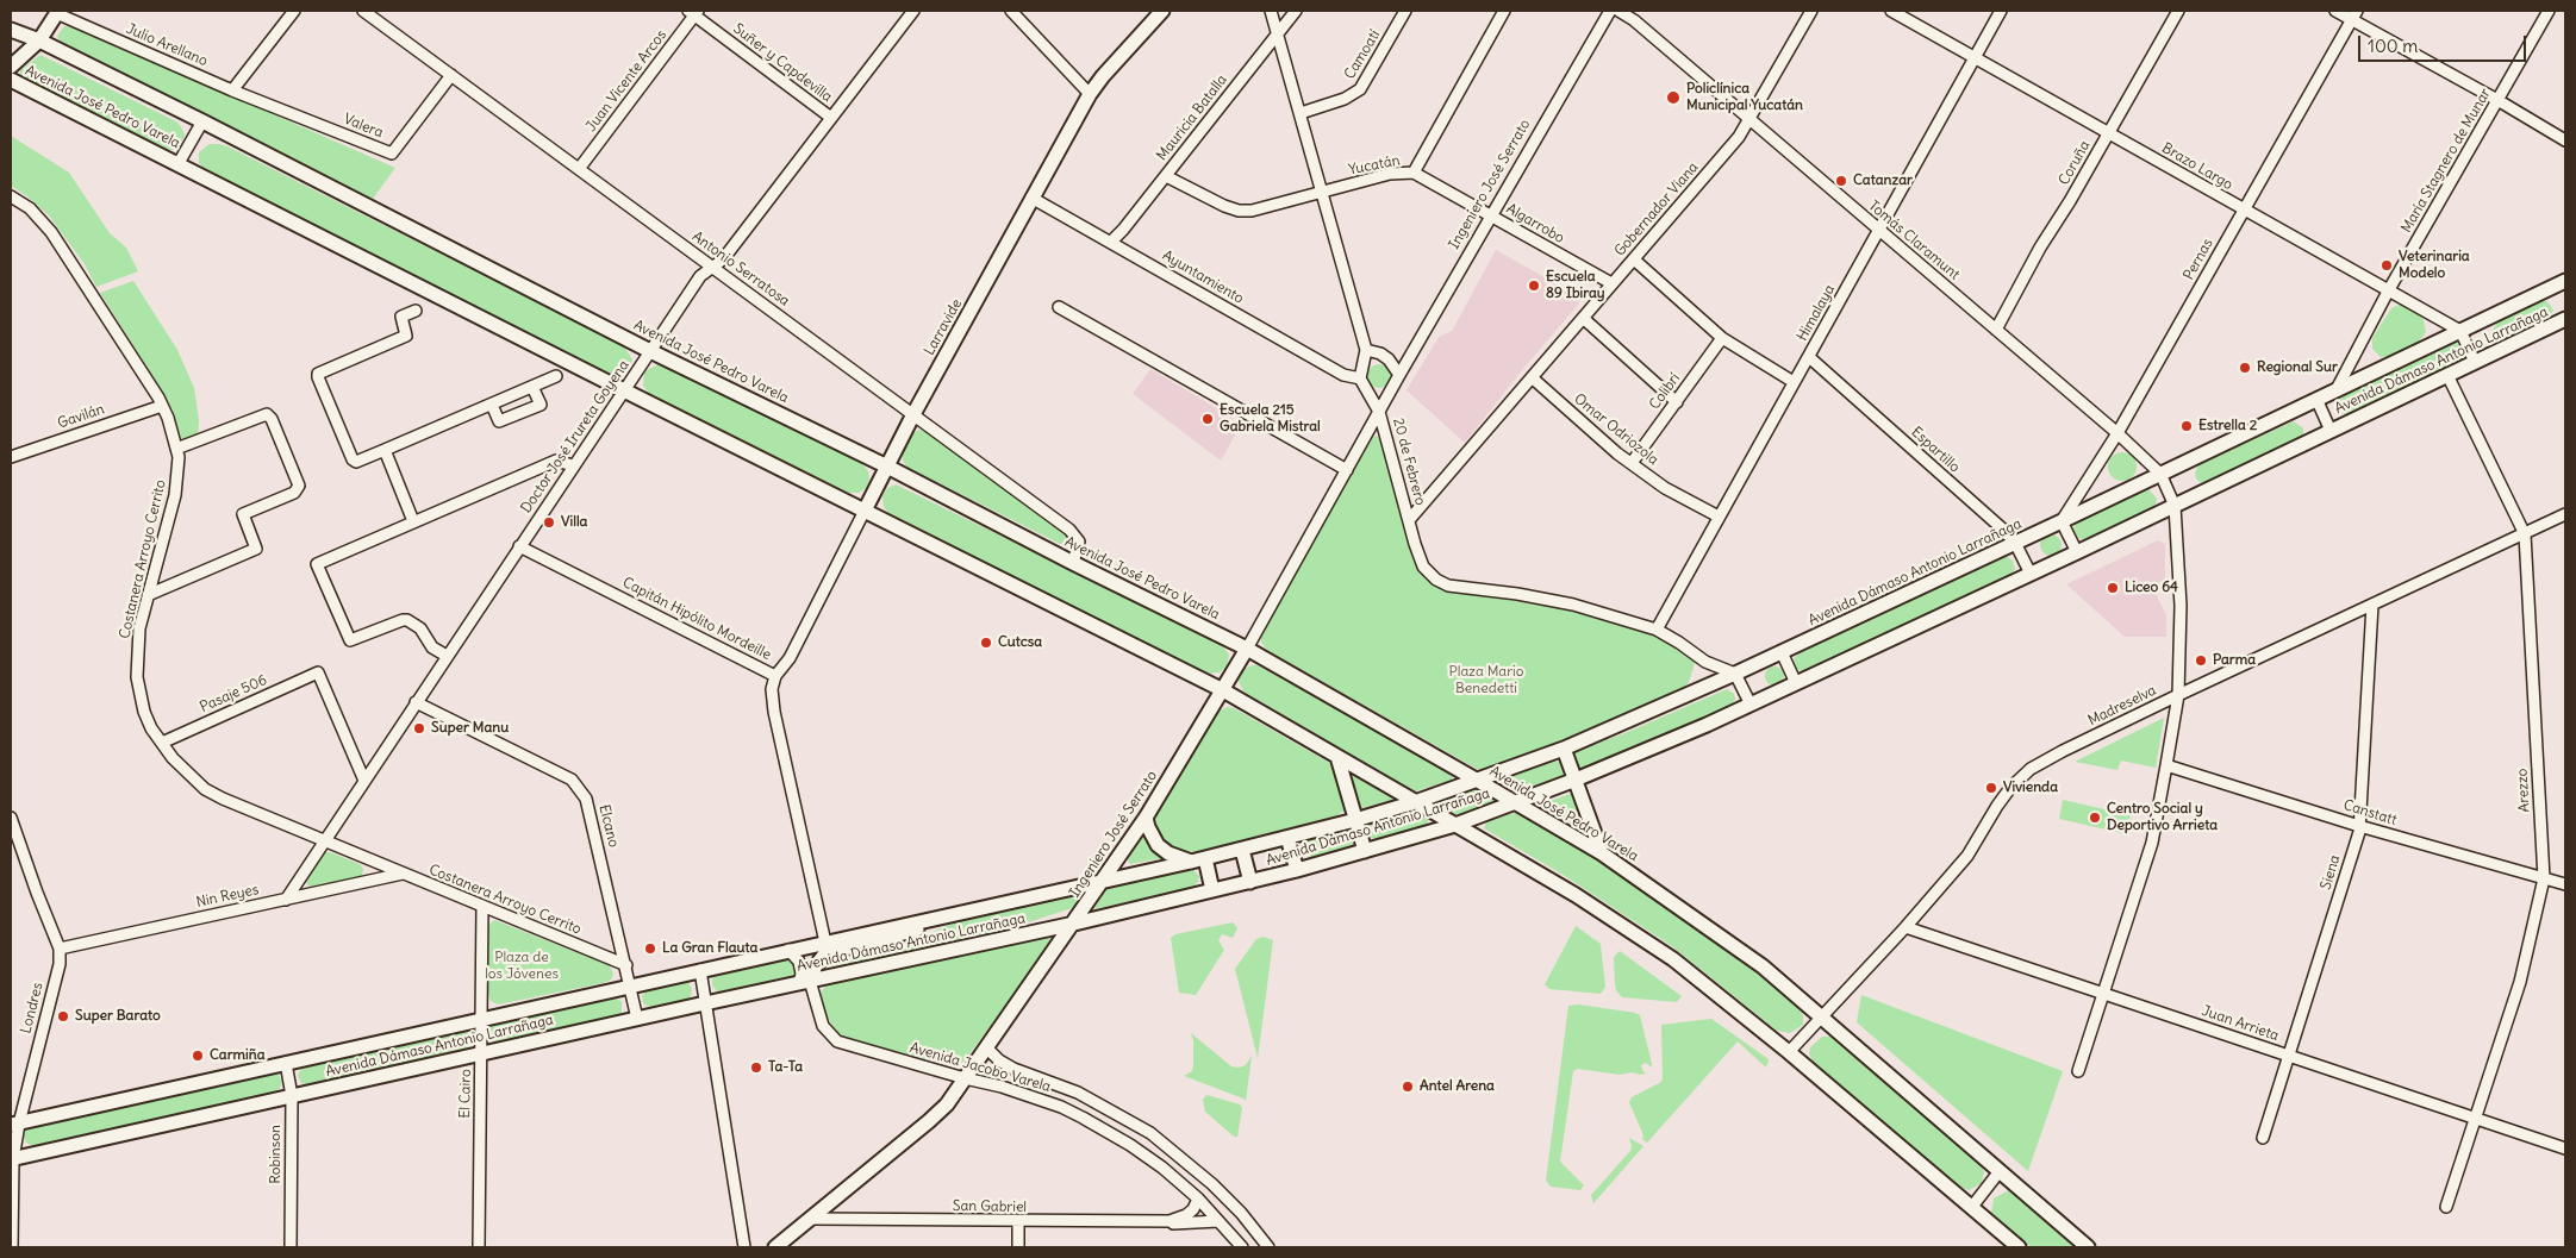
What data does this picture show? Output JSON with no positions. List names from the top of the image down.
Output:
{
  "streets": {
    "street": [
      "Julio Arellano",
      "Camoatí",
      "Suñer y Capdevilla",
      "Juan Vicente Arcos",
      "Avenida José Pedro Varela",
      "Mauricia Batalla",
      "Valera",
      "María Stagnero de Munar",
      "Coruña",
      "Yucatán",
      "Brazo Largo",
      "Ingeniero José Serrato",
      "Gobernador Viana",
      "Algarrobo",
      "Tomás Claramunt",
      "Pernas",
      "Antonio Serratosa",
      "Ayuntamiento",
      "Himalaya",
      "Larravide",
      "Avenida Dámaso Antonio Larrañaga",
      "Colibrí",
      "Gavilán",
      "Omar Odriozola",
      "Doctor José Irureta Goyena",
      "Espartillo",
      "20 de Febrero",
      "Costanera Arroyo Cerrito",
      "Capitán Hipólito Mordeille",
      "Pasaje 506",
      "Madreselva",
      "Arezzo",
      "Canstatt",
      "Elcano",
      "Siena",
      "Nin Reyes",
      "Londres",
      "Juan Arrieta",
      "Avenida Jacobo Varela",
      "El Cairo",
      "Robinson",
      "San Gabriel"
    ]
  },
  "crossings": [
    ["Julio Arellano", "Valera"],
    ["Suñer y Capdevilla", "Juan Vicente Arcos"],
    ["Suñer y Capdevilla", "Doctor José Irureta Goyena"],
    ["Juan Vicente Arcos", "Antonio Serratosa"],
    ["Avenida José Pedro Varela", "Ingeniero José Serrato"],
    ["Avenida José Pedro Varela", "Antonio Serratosa"],
    ["Avenida José Pedro Varela", "Larravide"],
    ["Avenida José Pedro Varela", "Avenida Dámaso Antonio Larrañaga"],
    ["Avenida José Pedro Varela", "Doctor José Irureta Goyena"],
    ["Avenida José Pedro Varela", "Madreselva"],
    ["Mauricia Batalla", "Yucatán"],
    ["Mauricia Batalla", "Ayuntamiento"],
    ["Valera", "Antonio Serratosa"],
    ["María Stagnero de Munar", "Brazo Largo"],
    ["María Stagnero de Munar", "Avenida Dámaso Antonio Larrañaga"],
    ["Coruña", "Brazo Largo"],
    ["Coruña", "Tomás Claramunt"],
    ["Yucatán", "Algarrobo"],
    ["Brazo Largo", "Pernas"],
    ["Brazo Largo", "Himalaya"],
    ["Brazo Largo", "Avenida Dámaso Antonio Larrañaga"],
    ["Ingeniero José Serrato", "Algarrobo"],
    ["Ingeniero José Serrato", "Avenida Dámaso Antonio Larrañaga"],
    ["Ingeniero José Serrato", "20 de Febrero"],
    ["Ingeniero José Serrato", "Avenida Jacobo Varela"],
    ["Ingeniero José Serrato", "San Gabriel"],
    ["Gobernador Viana", "Algarrobo"],
    ["Gobernador Viana", "Tomás Claramunt"],
    ["Gobernador Viana", "Omar Odriozola"],
    ["Gobernador Viana", "20 de Febrero"],
    ["Tomás Claramunt", "Pernas"],
    ["Tomás Claramunt", "Himalaya"],
    ["Tomás Claramunt", "Avenida Dámaso Antonio Larrañaga"],
    ["Pernas", "Avenida Dámaso Antonio Larrañaga"],
    ["Antonio Serratosa", "Larravide"],
    ["Antonio Serratosa", "Doctor José Irureta Goyena"],
    ["Ayuntamiento", "Larravide"],
    ["Ayuntamiento", "20 de Febrero"],
    ["Himalaya", "Omar Odriozola"],
    ["Himalaya", "Espartillo"],
    ["Himalaya", "20 de Febrero"],
    ["Larravide", "Capitán Hipólito Mordeille"],
    ["Avenida Dámaso Antonio Larrañaga", "Espartillo"],
    ["Avenida Dámaso Antonio Larrañaga", "20 de Febrero"],
    ["Avenida Dámaso Antonio Larrañaga", "Capitán Hipólito Mordeille"],
    ["Avenida Dámaso Antonio Larrañaga", "Arezzo"],
    ["Avenida Dámaso Antonio Larrañaga", "Elcano"],
    ["Avenida Dámaso Antonio Larrañaga", "Londres"],
    ["Avenida Dámaso Antonio Larrañaga", "Avenida Jacobo Varela"],
    ["Avenida Dámaso Antonio Larrañaga", "El Cairo"],
    ["Avenida Dámaso Antonio Larrañaga", "Robinson"],
    ["Colibrí", "Omar Odriozola"],
    ["Gavilán", "Costanera Arroyo Cerrito"],
    ["Doctor José Irureta Goyena", "Costanera Arroyo Cerrito"],
    ["Doctor José Irureta Goyena", "Capitán Hipólito Mordeille"],
    ["Doctor José Irureta Goyena", "Pasaje 506"],
    ["Doctor José Irureta Goyena", "Elcano"],
    ["Doctor José Irureta Goyena", "Nin Reyes"],
    ["Costanera Arroyo Cerrito", "Pasaje 506"],
    ["Costanera Arroyo Cerrito", "Elcano"],
    ["Costanera Arroyo Cerrito", "Nin Reyes"],
    ["Costanera Arroyo Cerrito", "El Cairo"],
    ["Madreselva", "Arezzo"],
    ["Madreselva", "Siena"],
    ["Madreselva", "Juan Arrieta"],
    ["Arezzo", "Canstatt"],
    ["Arezzo", "Juan Arrieta"],
    ["Canstatt", "Siena"],
    ["Siena", "Juan Arrieta"],
    ["Nin Reyes", "Londres"],
    ["Avenida Jacobo Varela", "San Gabriel"]
  ],
  "parks": ["Plaza Mario Benedetti", "Plaza de los Jóvenes"],
  "places": [
    "Policlínica Municipal Yucatán",
    "Catanzar",
    "Veterinaria Modelo",
    "Escuela 89 Ibiray",
    "Regional Sur",
    "Escuela 215 Gabriela Mistral",
    "Estrella 2",
    "Villa",
    "Liceo 64",
    "Cutcsa",
    "Parma",
    "Super Manu",
    "Vivienda",
    "Centro Social y Deportivo Arrieta",
    "La Gran Flauta",
    "Super Barato",
    "Carmiña",
    "Ta-Ta",
    "Antel Arena"
  ],
  "scale_bar": "100 m"
}
